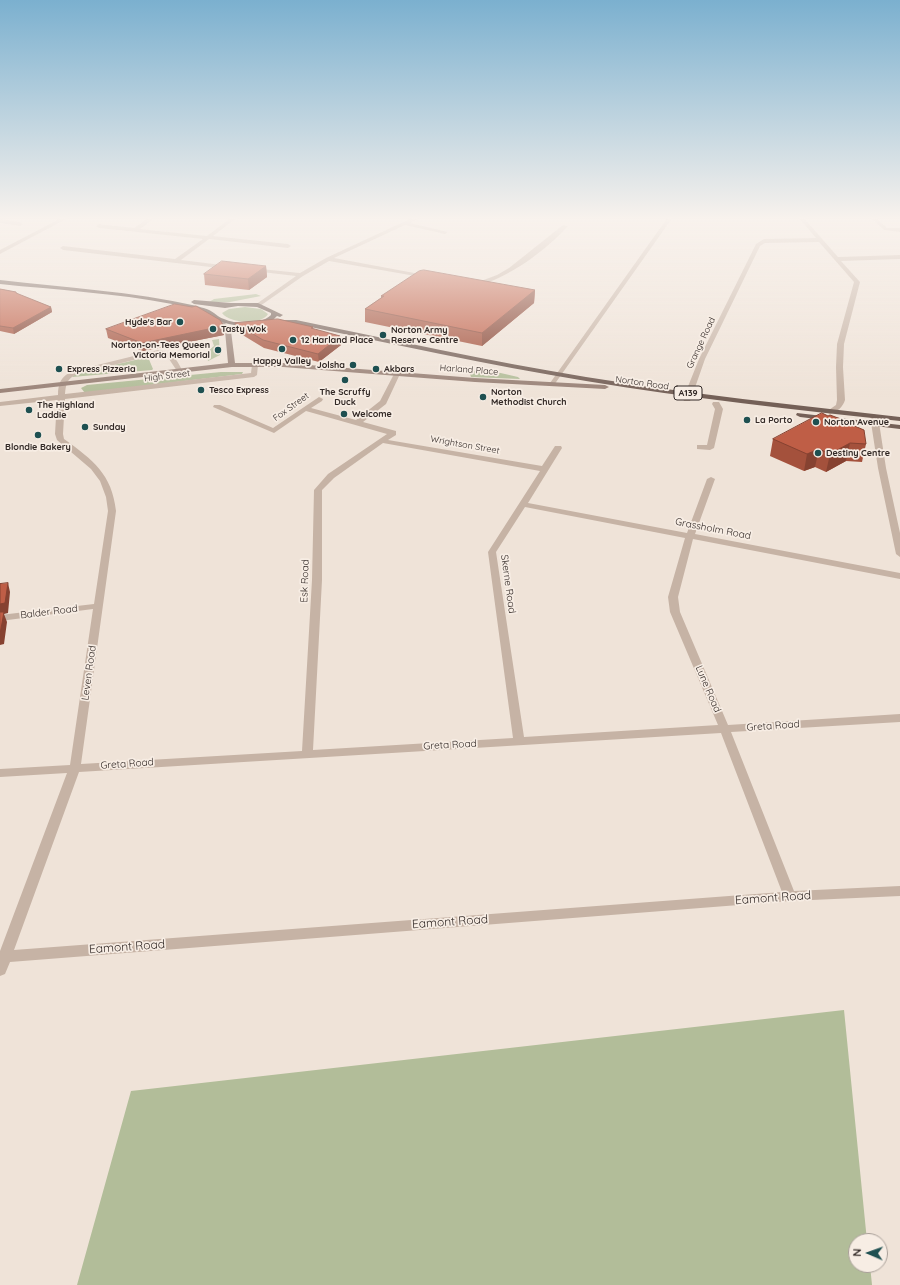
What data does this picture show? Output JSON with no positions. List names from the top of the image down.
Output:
{
  "streets": {
    "main road": [
      "Harland Place",
      "High Street",
      "Norton Road",
      "A139"
    ],
    "street": [
      "Grange Road",
      "Fox Street",
      "Wrightson Street",
      "Grassholm Road",
      "Esk Road",
      "Skerne Road",
      "Balder Road",
      "Leven Road",
      "Lune Road",
      "Greta Road",
      "Eamont Road"
    ]
  },
  "crossings": [
    ["Grange Road", "Norton Road"],
    ["Harland Place", "High Street"],
    ["Harland Place", "Norton Road"],
    ["High Street", "Leven Road"],
    ["Norton Road", "A139"],
    ["Wrightson Street", "Esk Road"],
    ["Wrightson Street", "Skerne Road"],
    ["Grassholm Road", "Skerne Road"],
    ["Grassholm Road", "Lune Road"],
    ["Esk Road", "Greta Road"],
    ["Skerne Road", "Greta Road"],
    ["Balder Road", "Leven Road"],
    ["Leven Road", "Greta Road"],
    ["Leven Road", "Eamont Road"],
    ["Lune Road", "Greta Road"],
    ["Lune Road", "Eamont Road"]
  ],
  "places": [
    "Hyde's Bar",
    "Tasty Wok",
    "Norton Army Reserve Centre",
    "12 Harland Place",
    "Happy Valley",
    "Norton-on-Tees Queen Victoria Memorial",
    "Jolsha",
    "Express Pizzeria",
    "Akbars",
    "The Scruffy Duck",
    "Tesco Express",
    "Norton Methodist Church",
    "The Highland Laddie",
    "Welcome",
    "La Porto",
    "Norton Avenue",
    "Sunday",
    "Blondie Bakery",
    "Destiny Centre"
  ],
  "north": "left"
}
